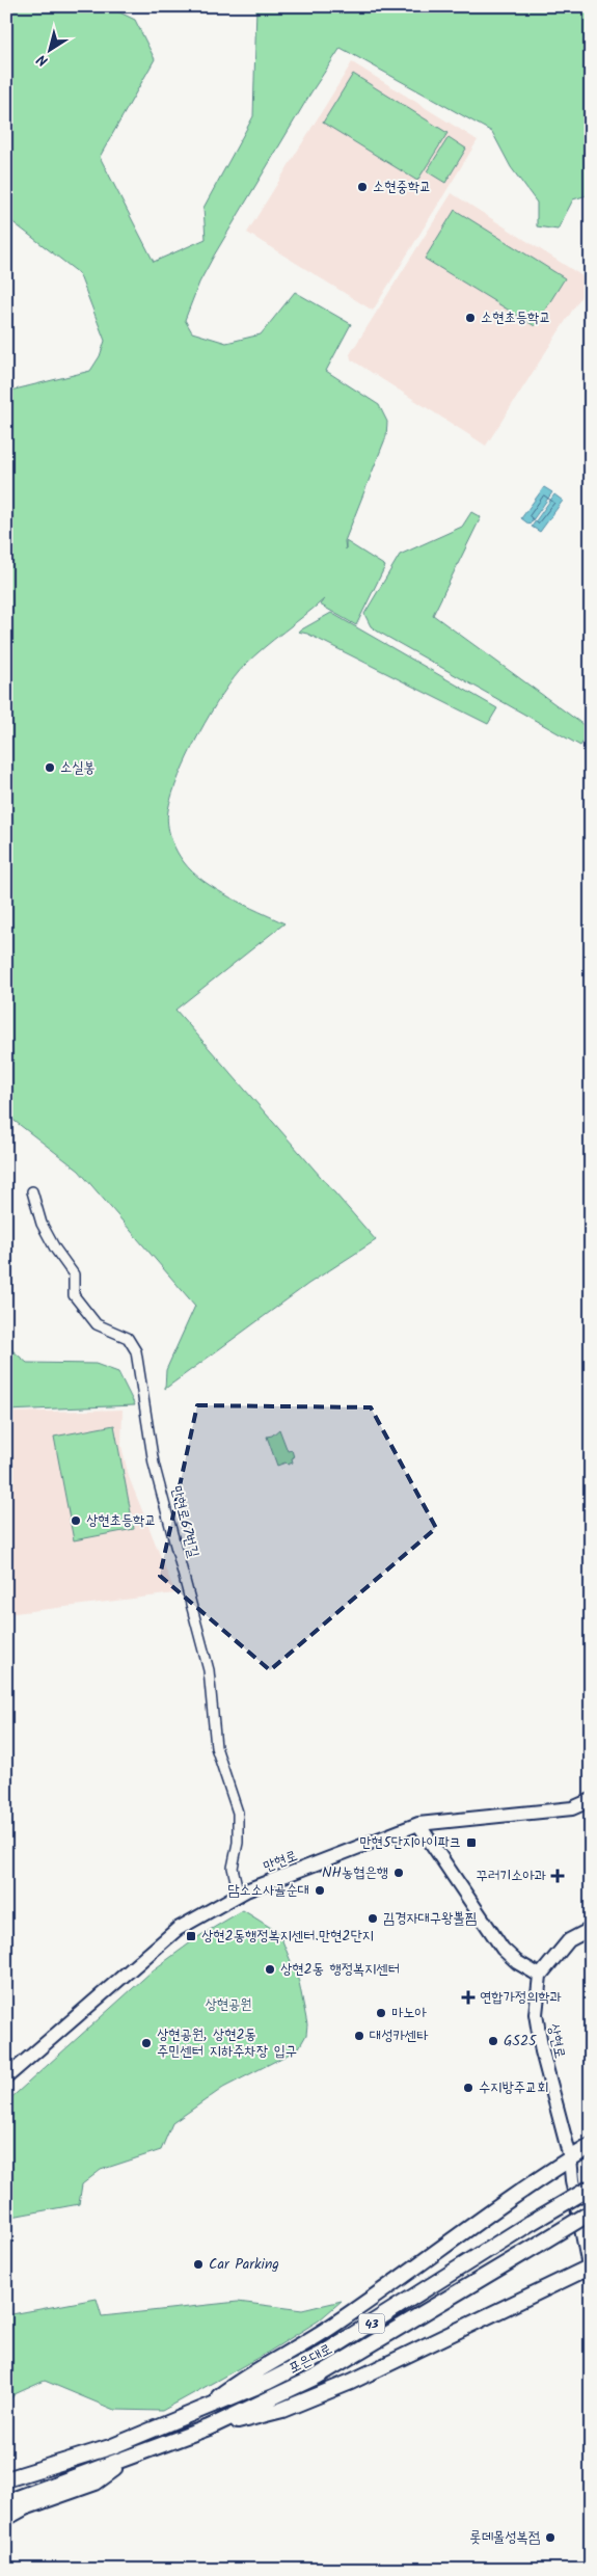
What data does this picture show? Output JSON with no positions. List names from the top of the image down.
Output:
{
  "streets": {
    "main road": ["43", "포은대로"],
    "street": ["만현로67번길", "만현로", "상현로"]
  },
  "crossings": [
    ["만현로67번길", "만현로"]
  ],
  "parks": ["상현공원"],
  "places": {
    "other": [
      "소현중학교",
      "소현초등학교",
      "소실봉",
      "상현초등학교",
      "NH농협은행",
      "담소소사골순대",
      "김경자대구왕뽈찜",
      "상현2동 행정복지센터",
      "마노아",
      "대성카센타",
      "GS25",
      "상현공원, 상현2동 주민센터 지하주차장 입구",
      "수지방주교회",
      "Car Parking",
      "롯데몰성복점"
    ],
    "transit": ["만현5단지아이파크", "상현2동행정복지센터.만현2단지"],
    "health": ["꾸러기소아과", "연합가정의학과"]
  },
  "north": "bottom left"
}
